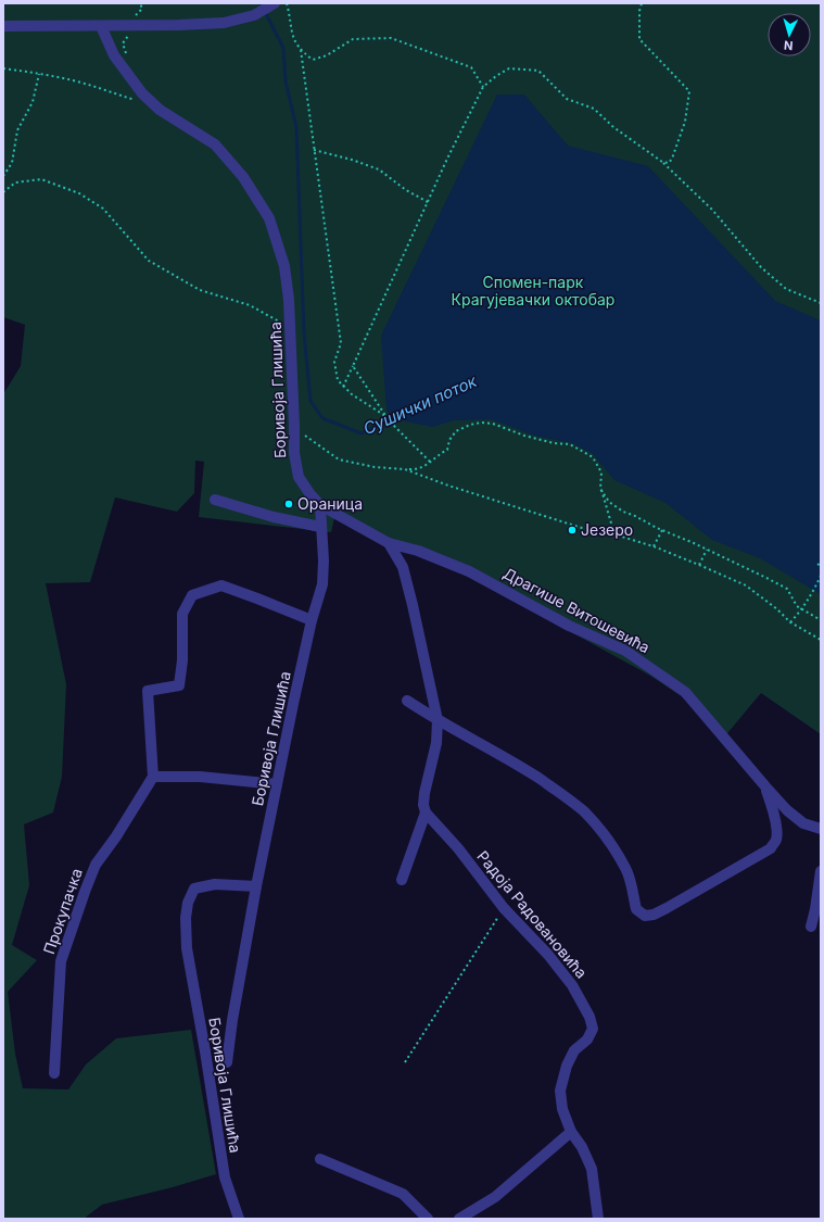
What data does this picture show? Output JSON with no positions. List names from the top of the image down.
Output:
{
  "streets": {
    "street": [
      "Боривоја Глишића",
      "Драгише Витошевића",
      "Прокупачка",
      "Радоја Радовановића"
    ]
  },
  "crossings": [
    ["Боривоја Глишића", "Драгише Витошевића"]
  ],
  "water": ["Сушички поток"],
  "parks": ["Спомен-парк Крагујевачки октобар"],
  "places": ["Ораница", "Језеро"],
  "north": "bottom"
}
